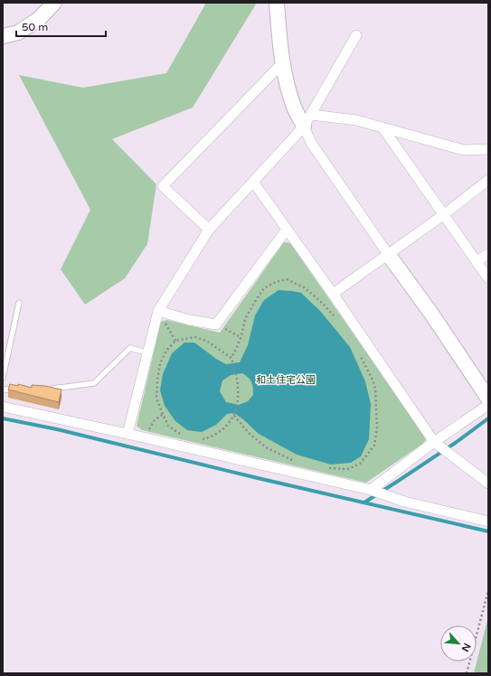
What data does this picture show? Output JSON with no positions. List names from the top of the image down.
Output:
{
  "parks": ["和土住宅公園"],
  "scale_bar": "50 m",
  "north": "bottom right"
}
